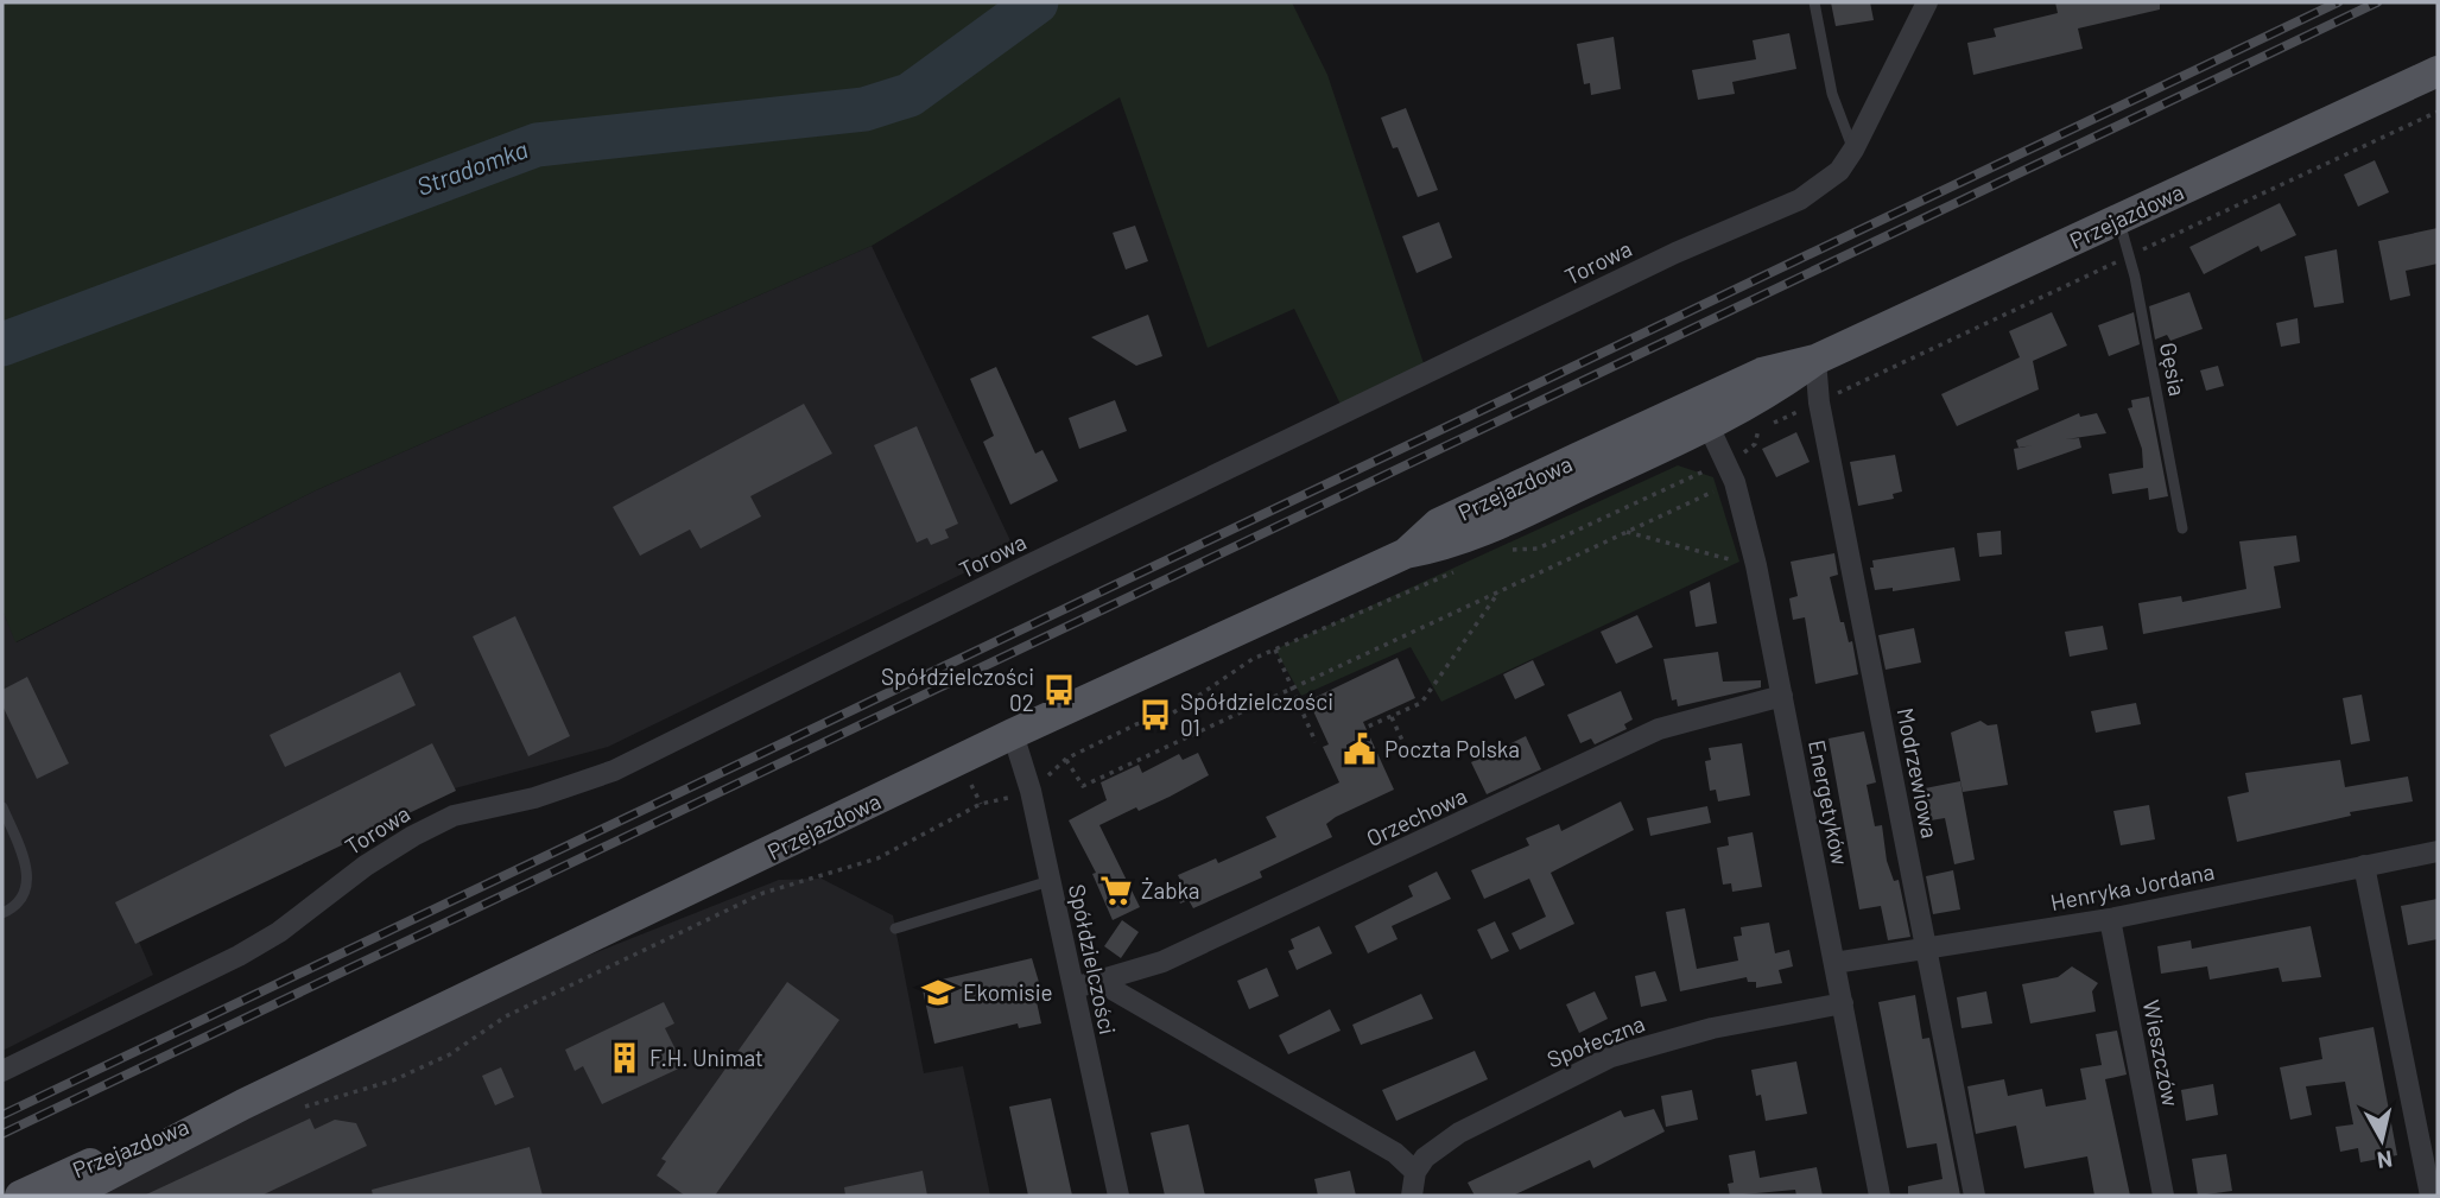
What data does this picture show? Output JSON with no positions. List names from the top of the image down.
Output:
{
  "streets": {
    "main road": ["Przejazdowa"],
    "street": [
      "Torowa",
      "Modrzewiowa",
      "Energetyków",
      "Orzechowa",
      "Henryka Jordana",
      "Spółdzielczości",
      "Społeczna",
      "Wieszczów"
    ],
    "lane": ["Gęsia"]
  },
  "crossings": [
    ["Przejazdowa", "Gęsia"],
    ["Przejazdowa", "Modrzewiowa"],
    ["Przejazdowa", "Energetyków"],
    ["Przejazdowa", "Spółdzielczości"],
    ["Modrzewiowa", "Henryka Jordana"],
    ["Energetyków", "Orzechowa"],
    ["Energetyków", "Henryka Jordana"],
    ["Energetyków", "Społeczna"],
    ["Orzechowa", "Spółdzielczości"],
    ["Henryka Jordana", "Wieszczów"]
  ],
  "water": ["Stradomka"],
  "places": {
    "bus stop": ["Spółdzielczości 02", "Spółdzielczości 01"],
    "public building": ["Poczta Polska"],
    "supermarket": ["Żabka"],
    "school or university": ["Ekomisie"],
    "building": ["F.H. Unimat"]
  },
  "north": "bottom"
}
